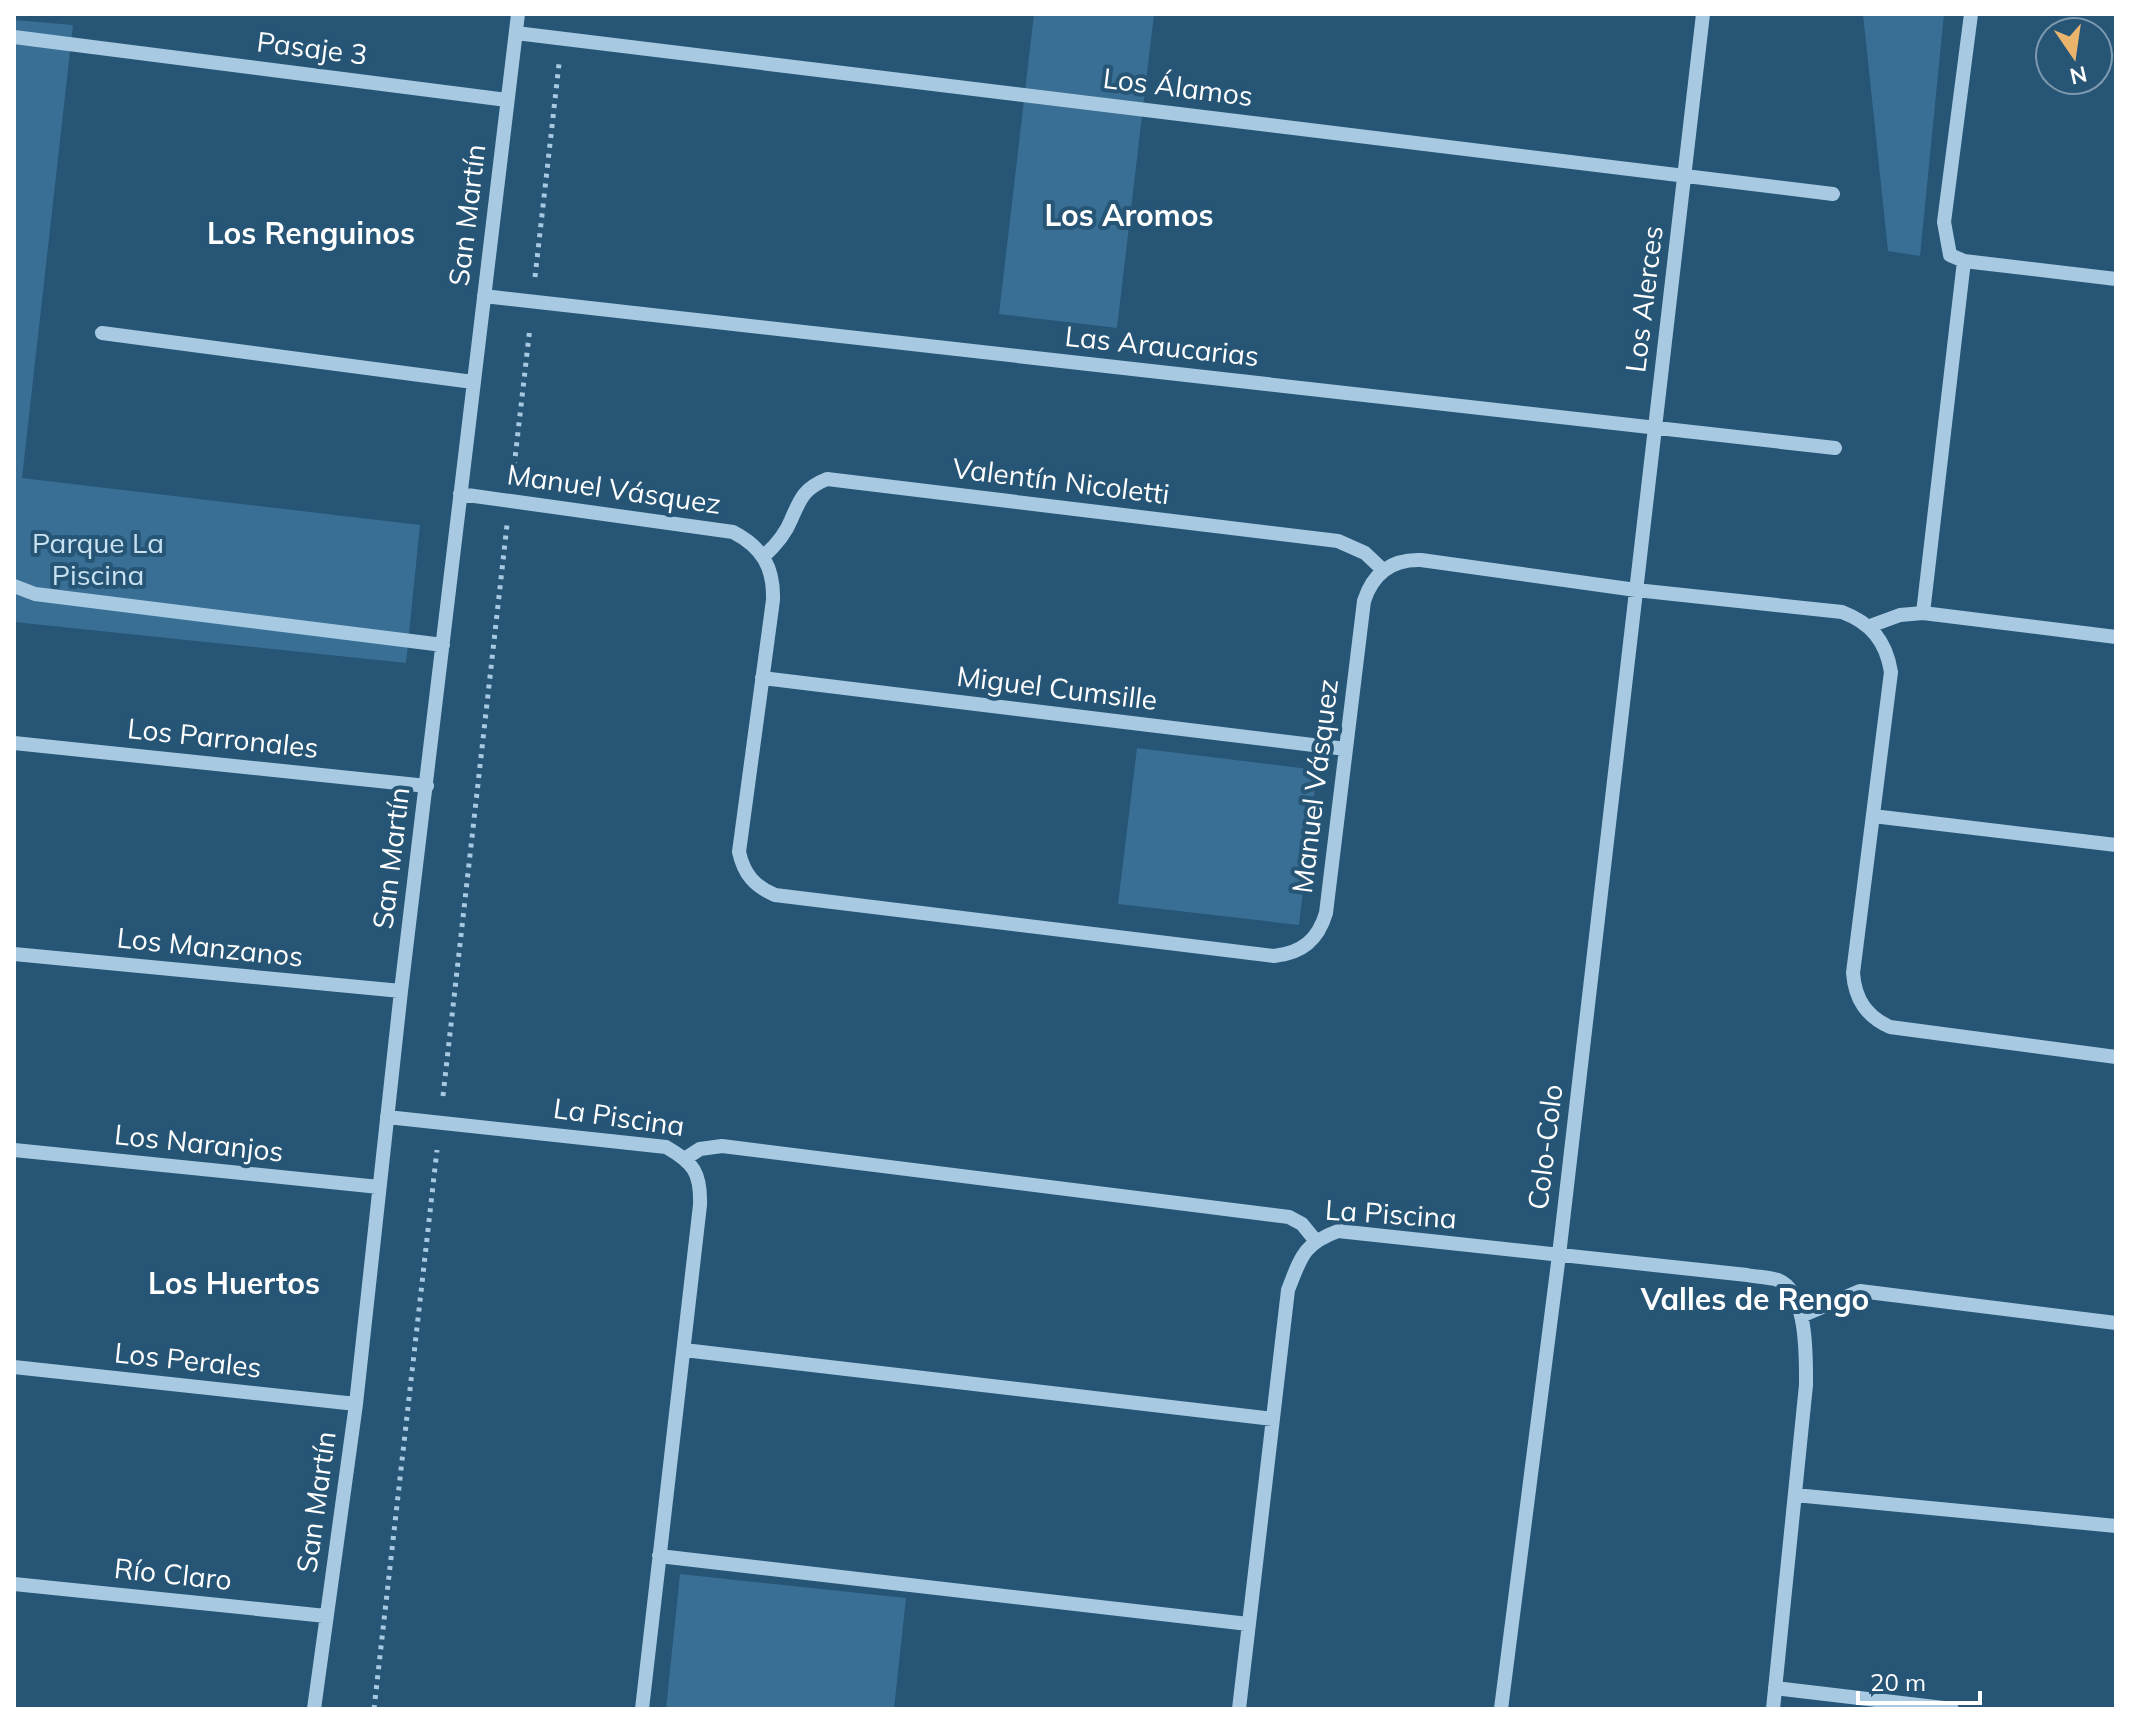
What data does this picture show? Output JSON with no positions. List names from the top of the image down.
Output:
{
  "streets": {
    "street": [
      "Pasaje 3",
      "Los Álamos",
      "San Martín",
      "Los Alerces",
      "Las Araucarias",
      "Valentín Nicoletti",
      "Manuel Vásquez",
      "Miguel Cumsille",
      "Los Parronales",
      "Los Manzanos",
      "La Piscina",
      "Los Naranjos",
      "Colo-Colo",
      "Los Perales",
      "Río Claro"
    ]
  },
  "crossings": [
    ["Pasaje 3", "San Martín"],
    ["Los Álamos", "San Martín"],
    ["Los Álamos", "Los Alerces"],
    ["San Martín", "Las Araucarias"],
    ["San Martín", "Manuel Vásquez"],
    ["San Martín", "Los Parronales"],
    ["San Martín", "Los Manzanos"],
    ["San Martín", "La Piscina"],
    ["San Martín", "Los Naranjos"],
    ["San Martín", "Los Perales"],
    ["San Martín", "Río Claro"],
    ["Los Alerces", "Las Araucarias"],
    ["Los Alerces", "Colo-Colo"],
    ["Valentín Nicoletti", "Manuel Vásquez"],
    ["Manuel Vásquez", "Miguel Cumsille"],
    ["La Piscina", "Colo-Colo"]
  ],
  "districts": [
    "Los Aromos",
    "Los Renguinos",
    "Los Huertos",
    "Valles de Rengo"
  ],
  "parks": ["Parque La Piscina"],
  "scale_bar": "20 m",
  "north": "bottom"
}
